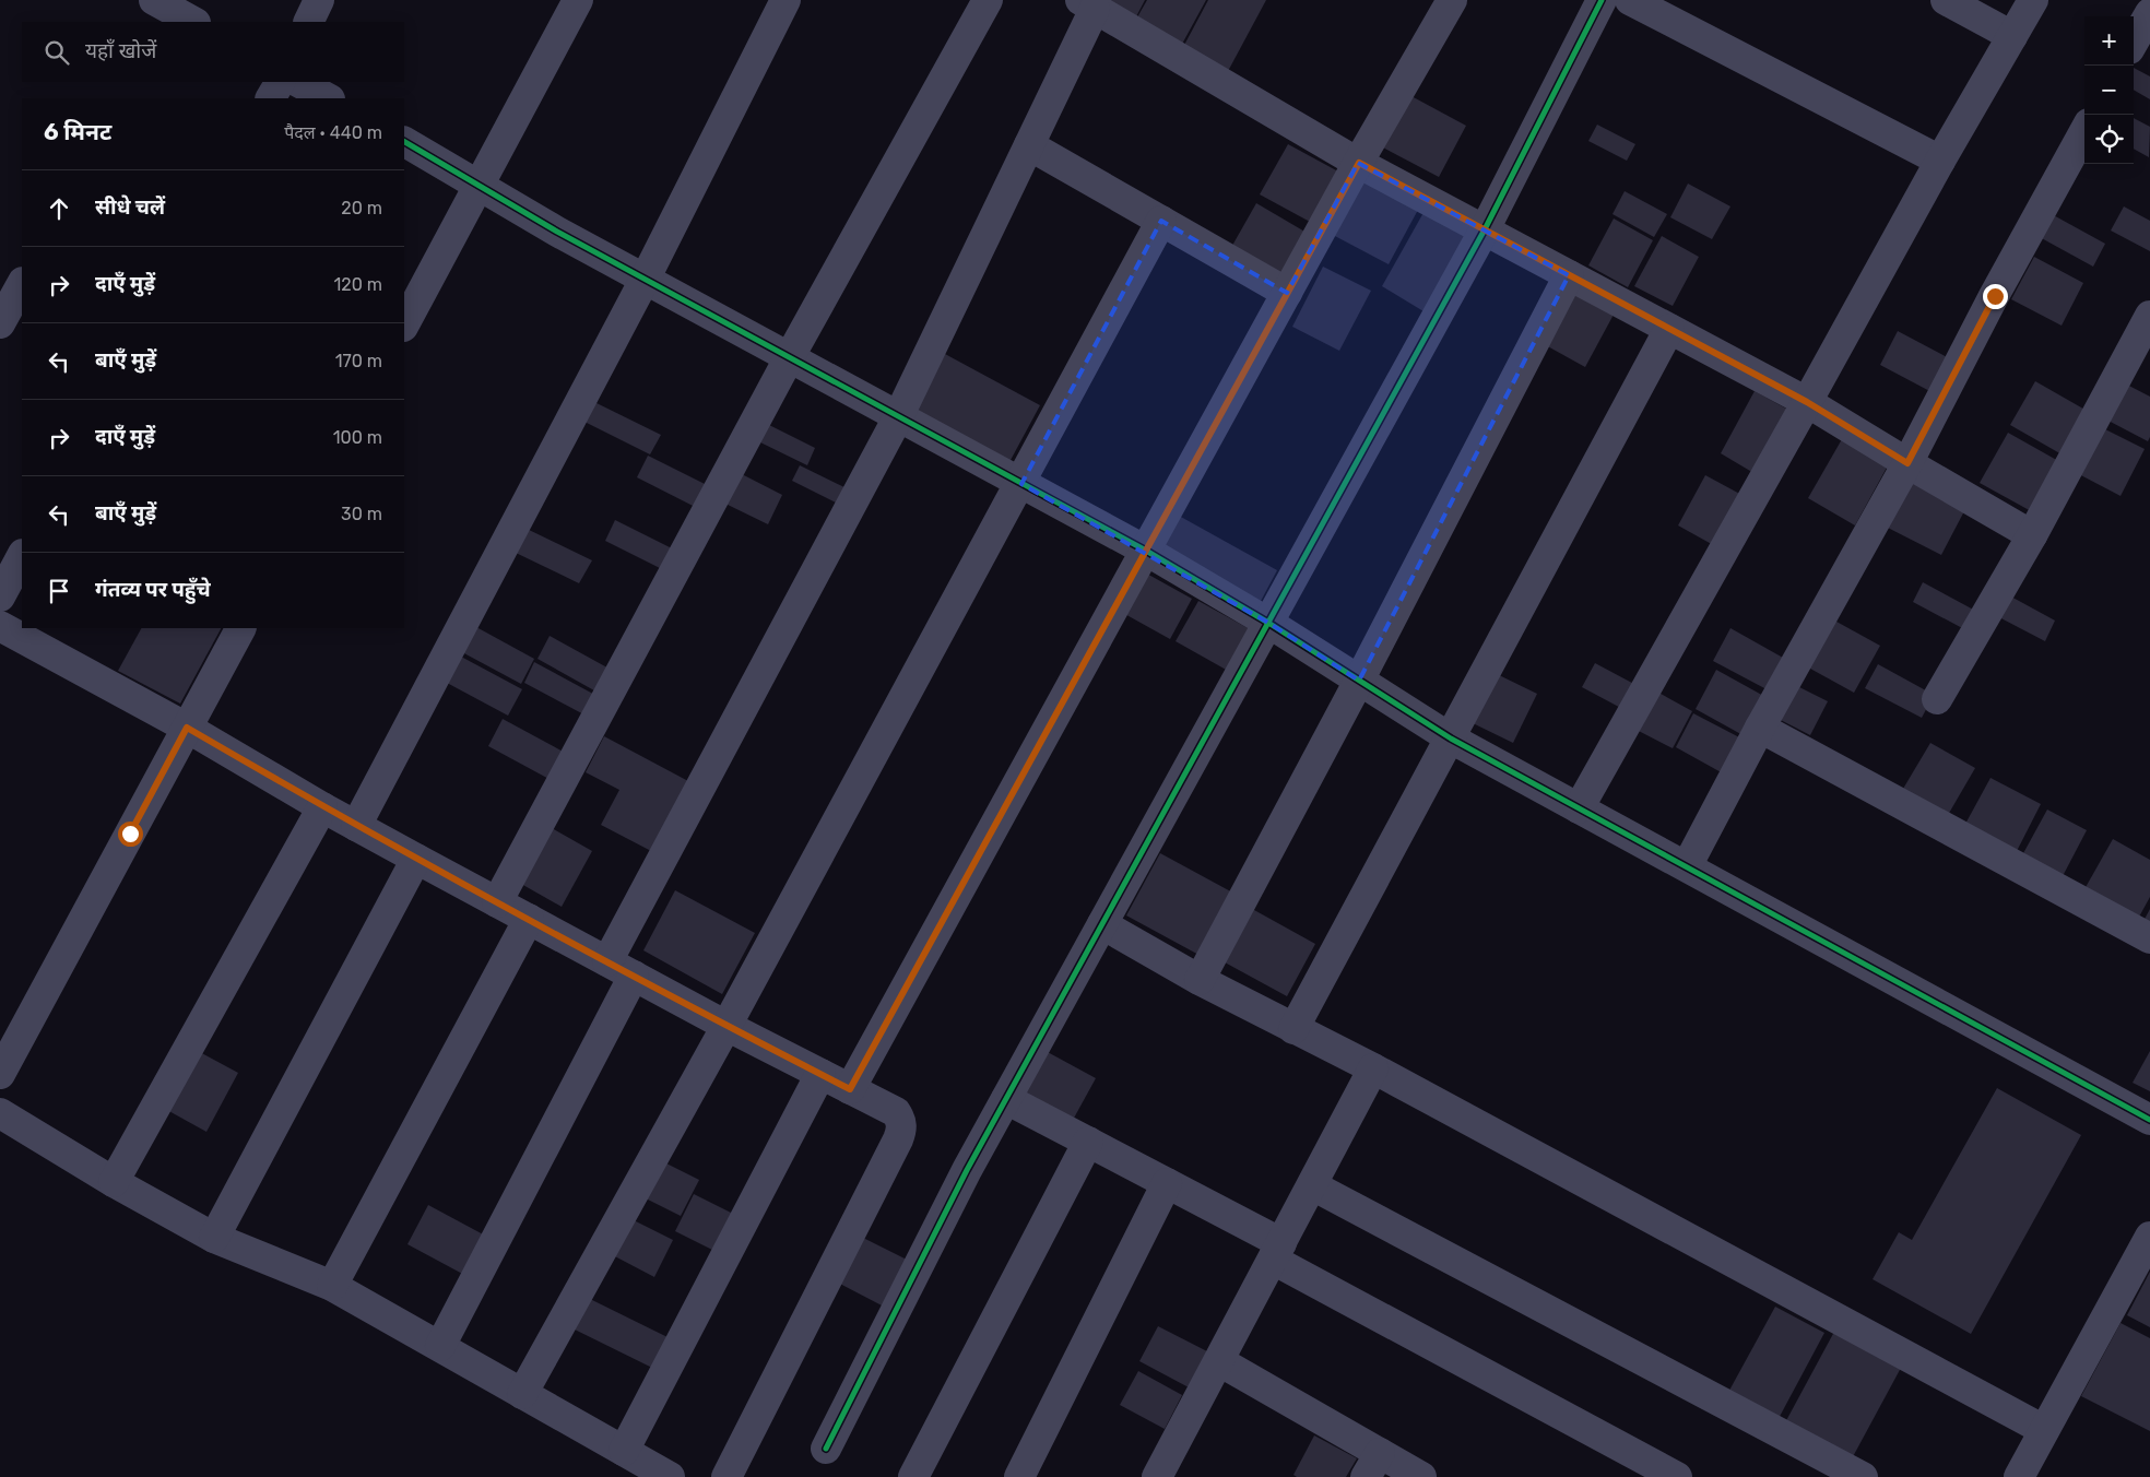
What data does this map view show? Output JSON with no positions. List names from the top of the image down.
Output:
{
  "page": {
    "map_buttons": ["+", "−"],
    "search": "यहाँ खोजें",
    "heading": ["6 मिनट", "पैदल · 440 m"],
    "list": [
      ["सीधे चलें", "20 m"],
      ["दाएँ मुड़ें", "120 m"],
      ["बाएँ मुड़ें", "170 m"],
      ["दाएँ मुड़ें", "100 m"],
      ["बाएँ मुड़ें", "30 m"],
      "गंतव्य पर पहुँचे"
    ]
  }
}
